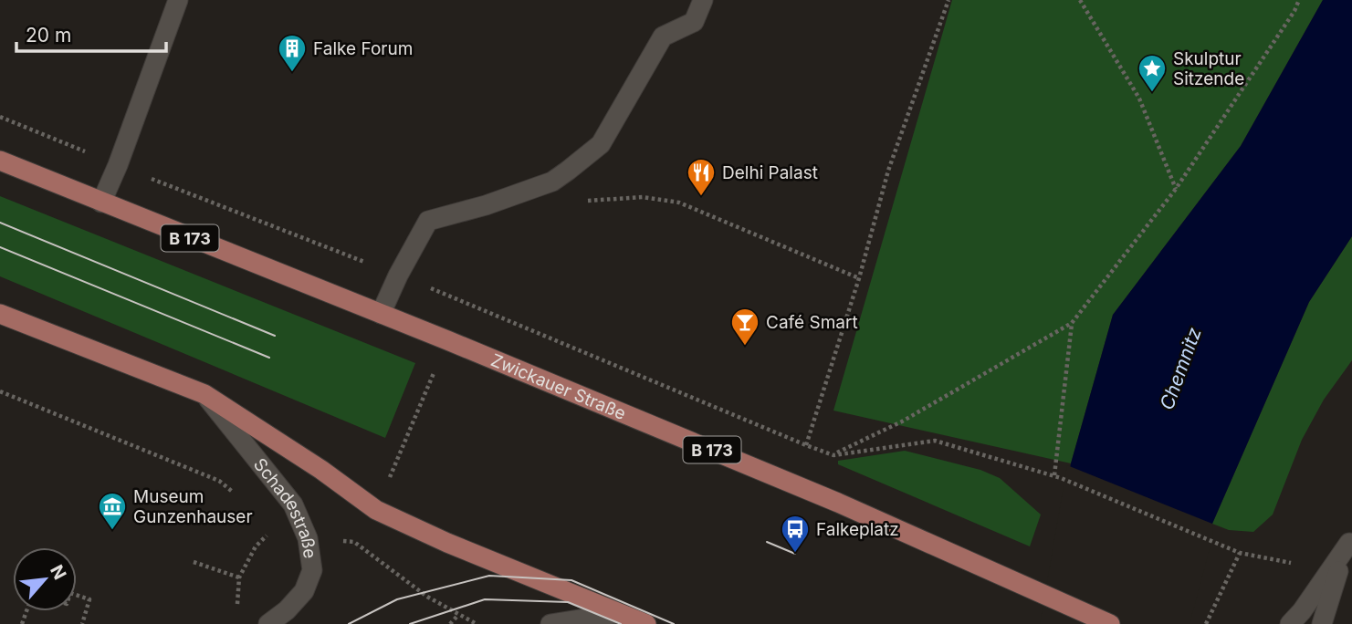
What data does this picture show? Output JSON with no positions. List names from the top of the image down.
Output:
{
  "streets": {
    "main road": ["B 173", "Zwickauer Straße"],
    "street": ["Schadestraße"]
  },
  "water": ["Chemnitz"],
  "places": {
    "building": ["Falke Forum"],
    "place": ["Skulptur Sitzende"],
    "restaurant": ["Delhi Palast"],
    "bar": ["Café Smart"],
    "museum": ["Museum Gunzenhauser"],
    "bus stop": ["Falkeplatz"]
  },
  "scale_bar": "20 m",
  "north": "top right"
}
